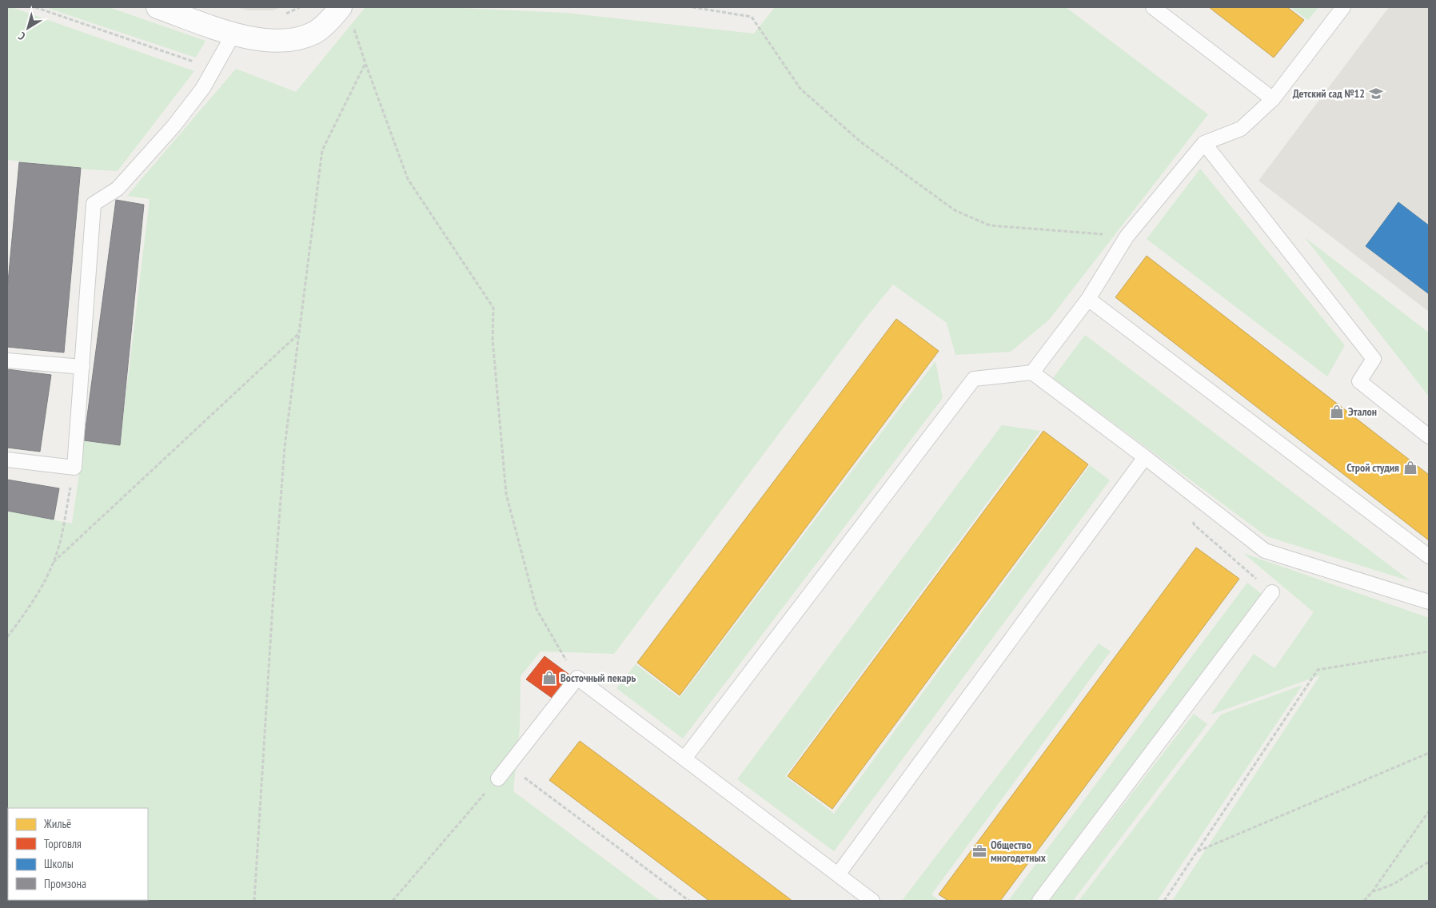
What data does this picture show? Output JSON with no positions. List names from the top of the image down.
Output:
{
  "places": {
    "school or university": ["Детский сад №12"],
    "shop": ["Эталон", "Строй студия", "Восточный пекарь"],
    "office": ["Общество многодетных"]
  },
  "legend": [
    "Жильё",
    "Торговля",
    "Школы",
    "Промзона"
  ],
  "north": "bottom left"
}
